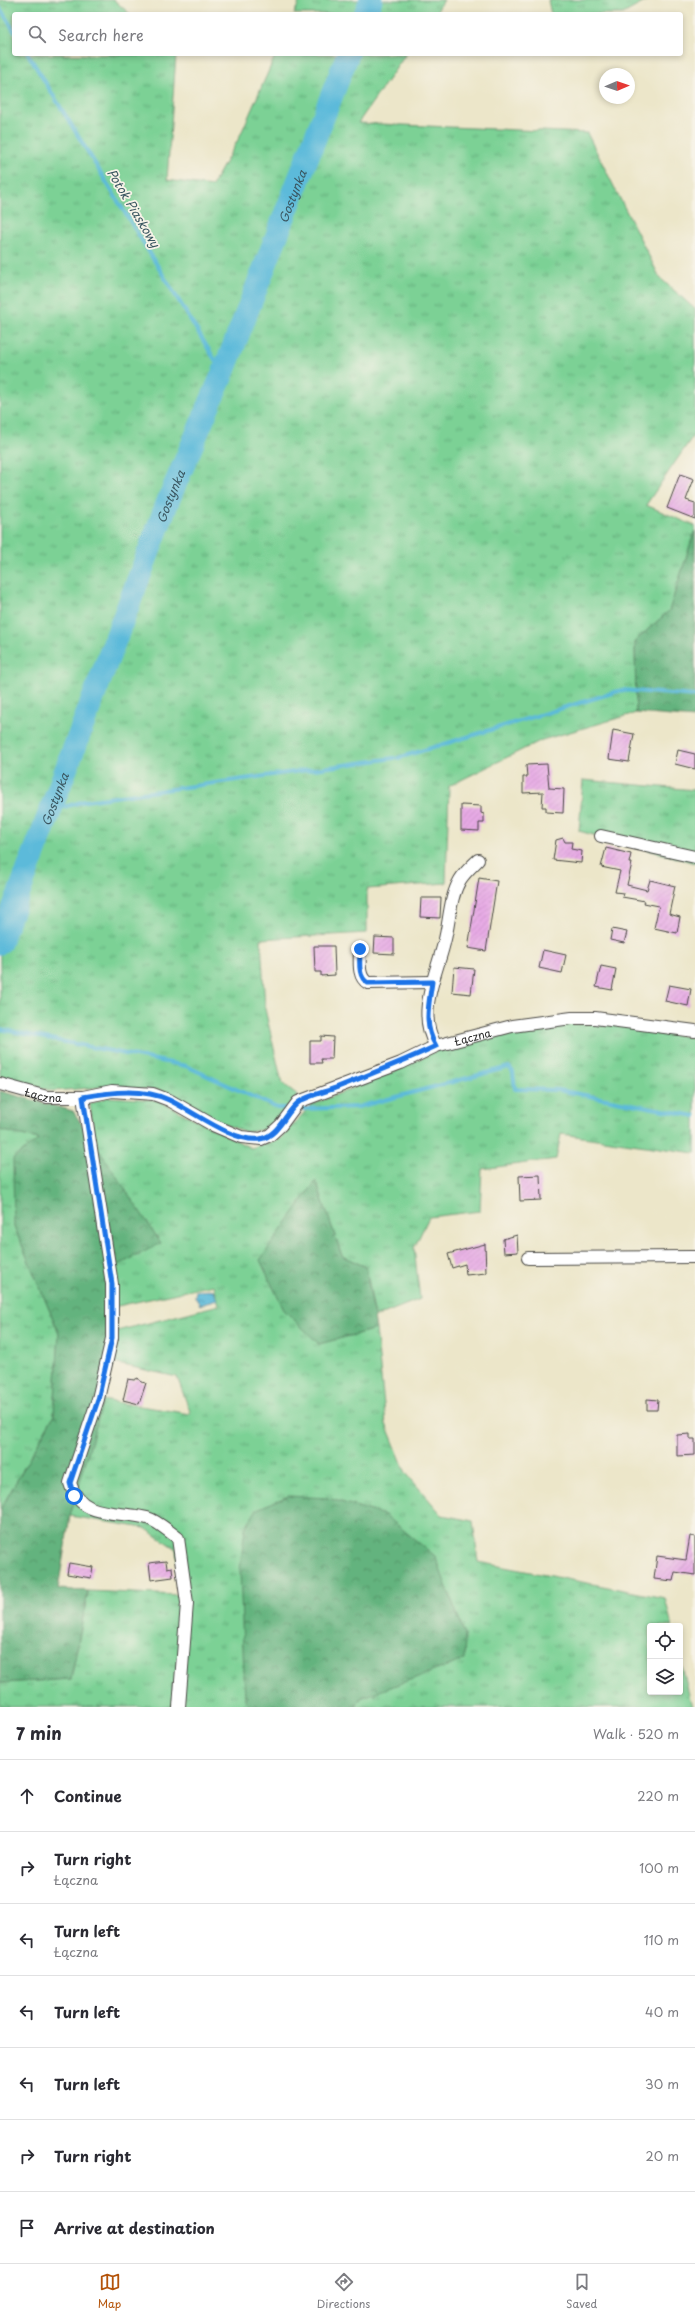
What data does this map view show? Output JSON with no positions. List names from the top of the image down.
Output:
{
  "streets": {
    "street": ["Łączna"]
  },
  "water": ["Gostynka", "Potok Piaskowy"],
  "north": "right",
  "page": {
    "search": "Search here",
    "heading": ["7 min", "Walk · 520 m"],
    "list": [
      ["Continue", "220 m"],
      ["Turn right", "Łączna", "100 m"],
      ["Turn left", "Łączna", "110 m"],
      ["Turn left", "40 m"],
      ["Turn left", "30 m"],
      ["Turn right", "20 m"],
      "Arrive at destination"
    ],
    "nav": ["Map", "Directions", "Saved"]
  }
}
